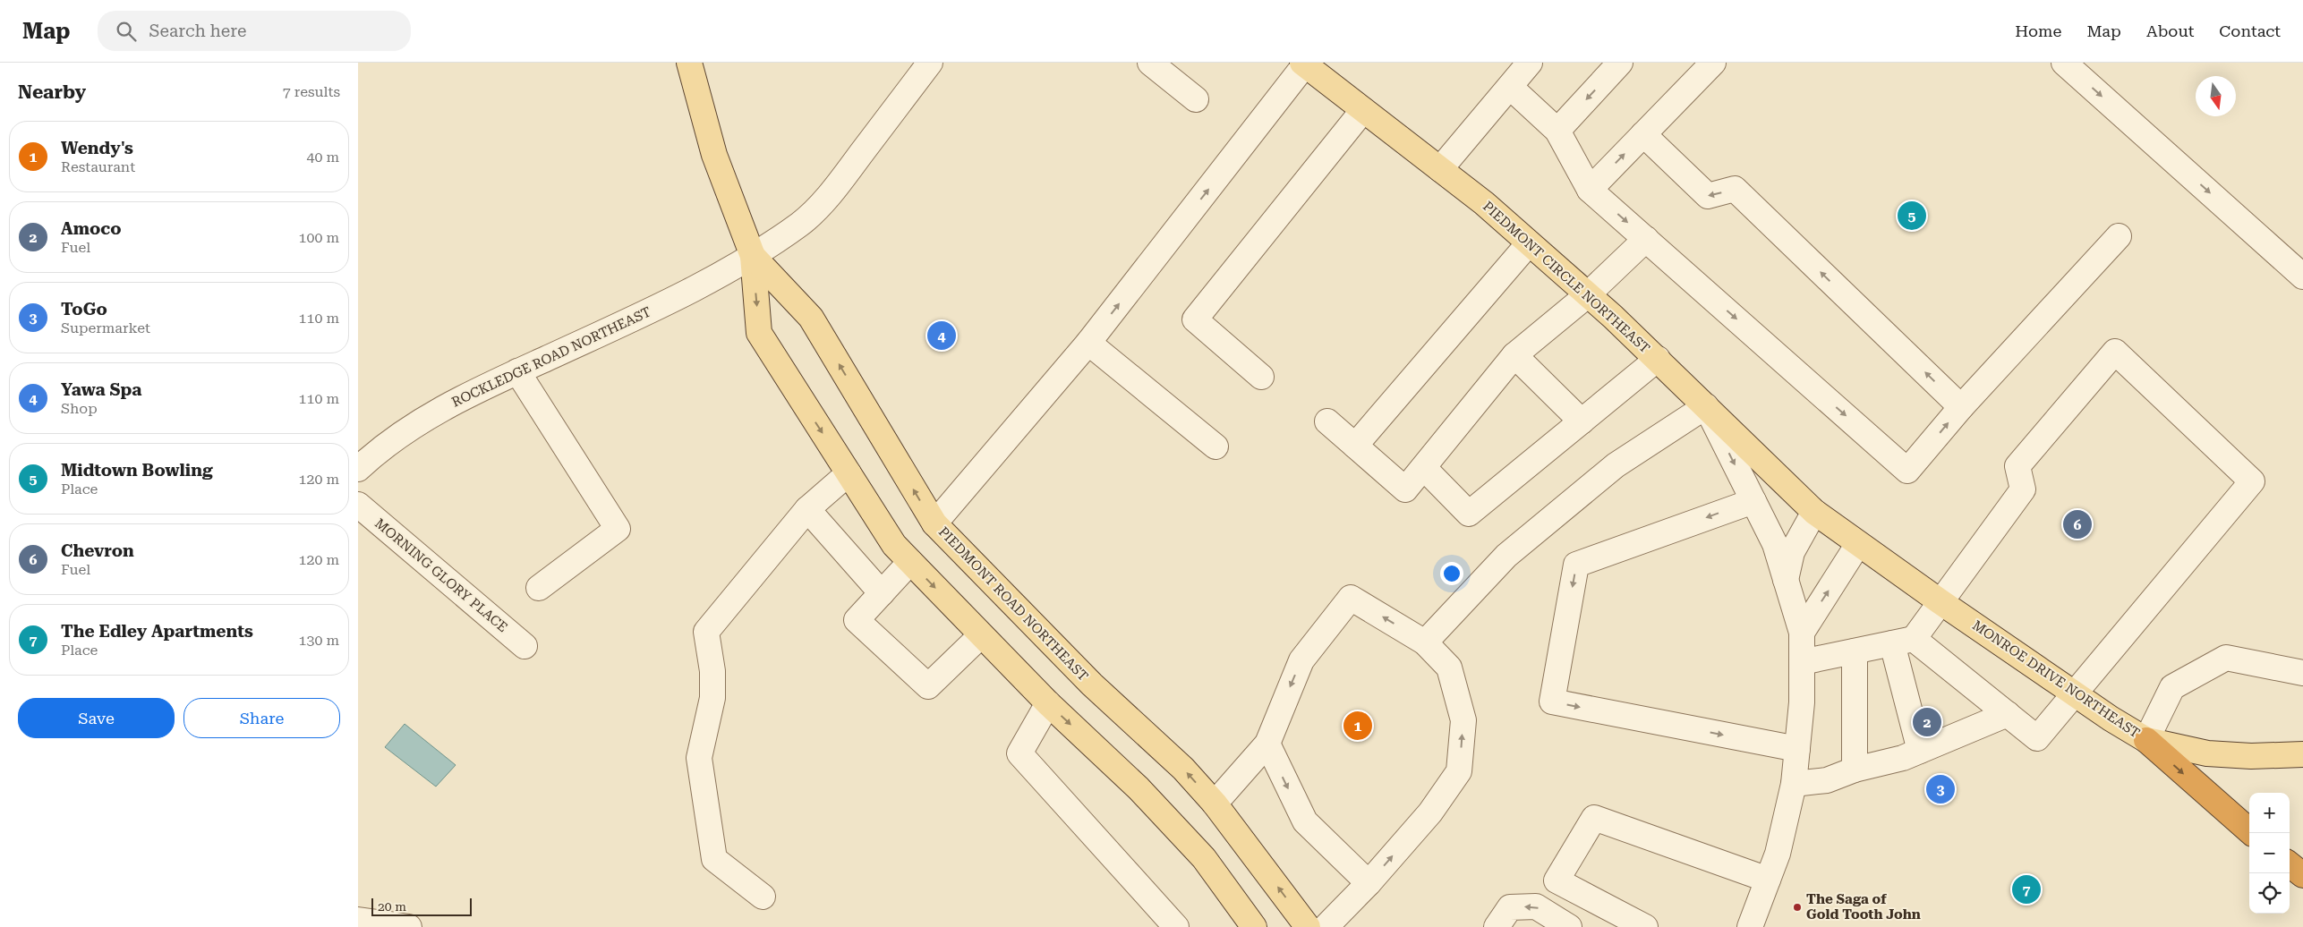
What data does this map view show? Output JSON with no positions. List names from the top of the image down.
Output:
{
  "streets": {
    "main road": ["PIEDMONT CIRCLE NORTHEAST", "PIEDMONT ROAD NORTHEAST", "MONROE DRIVE NORTHEAST"],
    "street": ["ROCKLEDGE ROAD NORTHEAST", "MORNING GLORY PLACE"]
  },
  "crossings": [
    ["PIEDMONT CIRCLE NORTHEAST", "MONROE DRIVE NORTHEAST"],
    ["ROCKLEDGE ROAD NORTHEAST", "PIEDMONT ROAD NORTHEAST"]
  ],
  "places": ["The Saga of Gold Tooth John"],
  "scale_bar": "20 m",
  "north": "bottom",
  "page": {
    "header": "Map",
    "search": "Search here",
    "nav": [
      "Home",
      "Map",
      "About",
      "Contact"
    ],
    "heading": ["Nearby", "7 results"],
    "list": [
      {
        "mark": "1",
        "name": "Wendy's",
        "note": "Restaurant",
        "value": "40 m"
      },
      {
        "mark": "2",
        "name": "Amoco",
        "note": "Fuel",
        "value": "100 m"
      },
      {
        "mark": "3",
        "name": "ToGo",
        "note": "Supermarket",
        "value": "110 m"
      },
      {
        "mark": "4",
        "name": "Yawa Spa",
        "note": "Shop",
        "value": "110 m"
      },
      {
        "mark": "5",
        "name": "Midtown Bowling",
        "note": "Place",
        "value": "120 m"
      },
      {
        "mark": "6",
        "name": "Chevron",
        "note": "Fuel",
        "value": "120 m"
      },
      {
        "mark": "7",
        "name": "The Edley Apartments",
        "note": "Place",
        "value": "130 m"
      }
    ],
    "pins": [
      "5",
      "4",
      "6",
      "2",
      "1",
      "3",
      "7"
    ],
    "buttons": ["Save", "Share"],
    "map_buttons": ["+", "−"],
    "scale": "20 m"
  }
}
